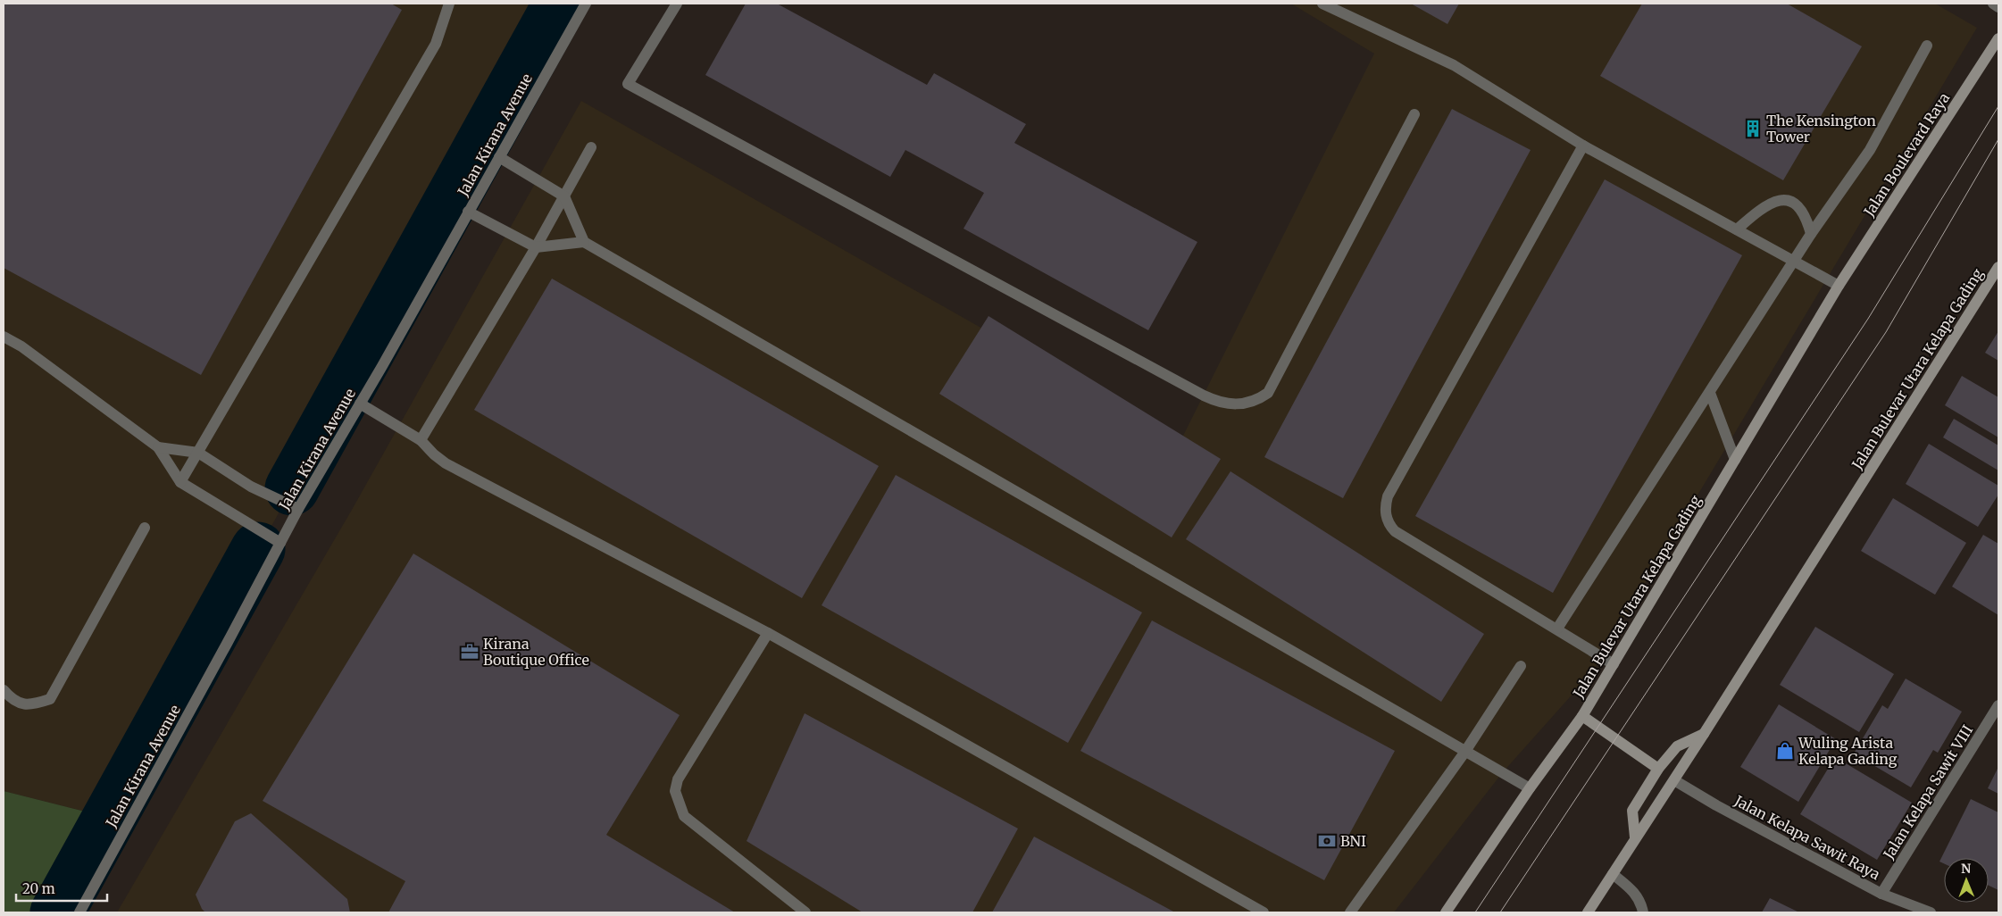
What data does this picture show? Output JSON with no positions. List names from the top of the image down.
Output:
{
  "streets": {
    "main road": ["Jalan Boulevard Raya", "Jalan Bulevar Utara Kelapa Gading"],
    "street": ["Jalan Kirana Avenue", "Jalan Kelapa Sawit VIII", "Jalan Kelapa Sawit Raya"]
  },
  "crossings": [
    ["Jalan Boulevard Raya", "Jalan Bulevar Utara Kelapa Gading"],
    ["Jalan Bulevar Utara Kelapa Gading", "Jalan Kelapa Sawit Raya"],
    ["Jalan Kelapa Sawit VIII", "Jalan Kelapa Sawit Raya"]
  ],
  "places": {
    "building": ["The Kensington Tower"],
    "office": ["Kirana Boutique Office"],
    "shop": ["Wuling Arista Kelapa Gading"],
    "bank": ["BNI"]
  },
  "scale_bar": "20 m",
  "north": "top"
}
